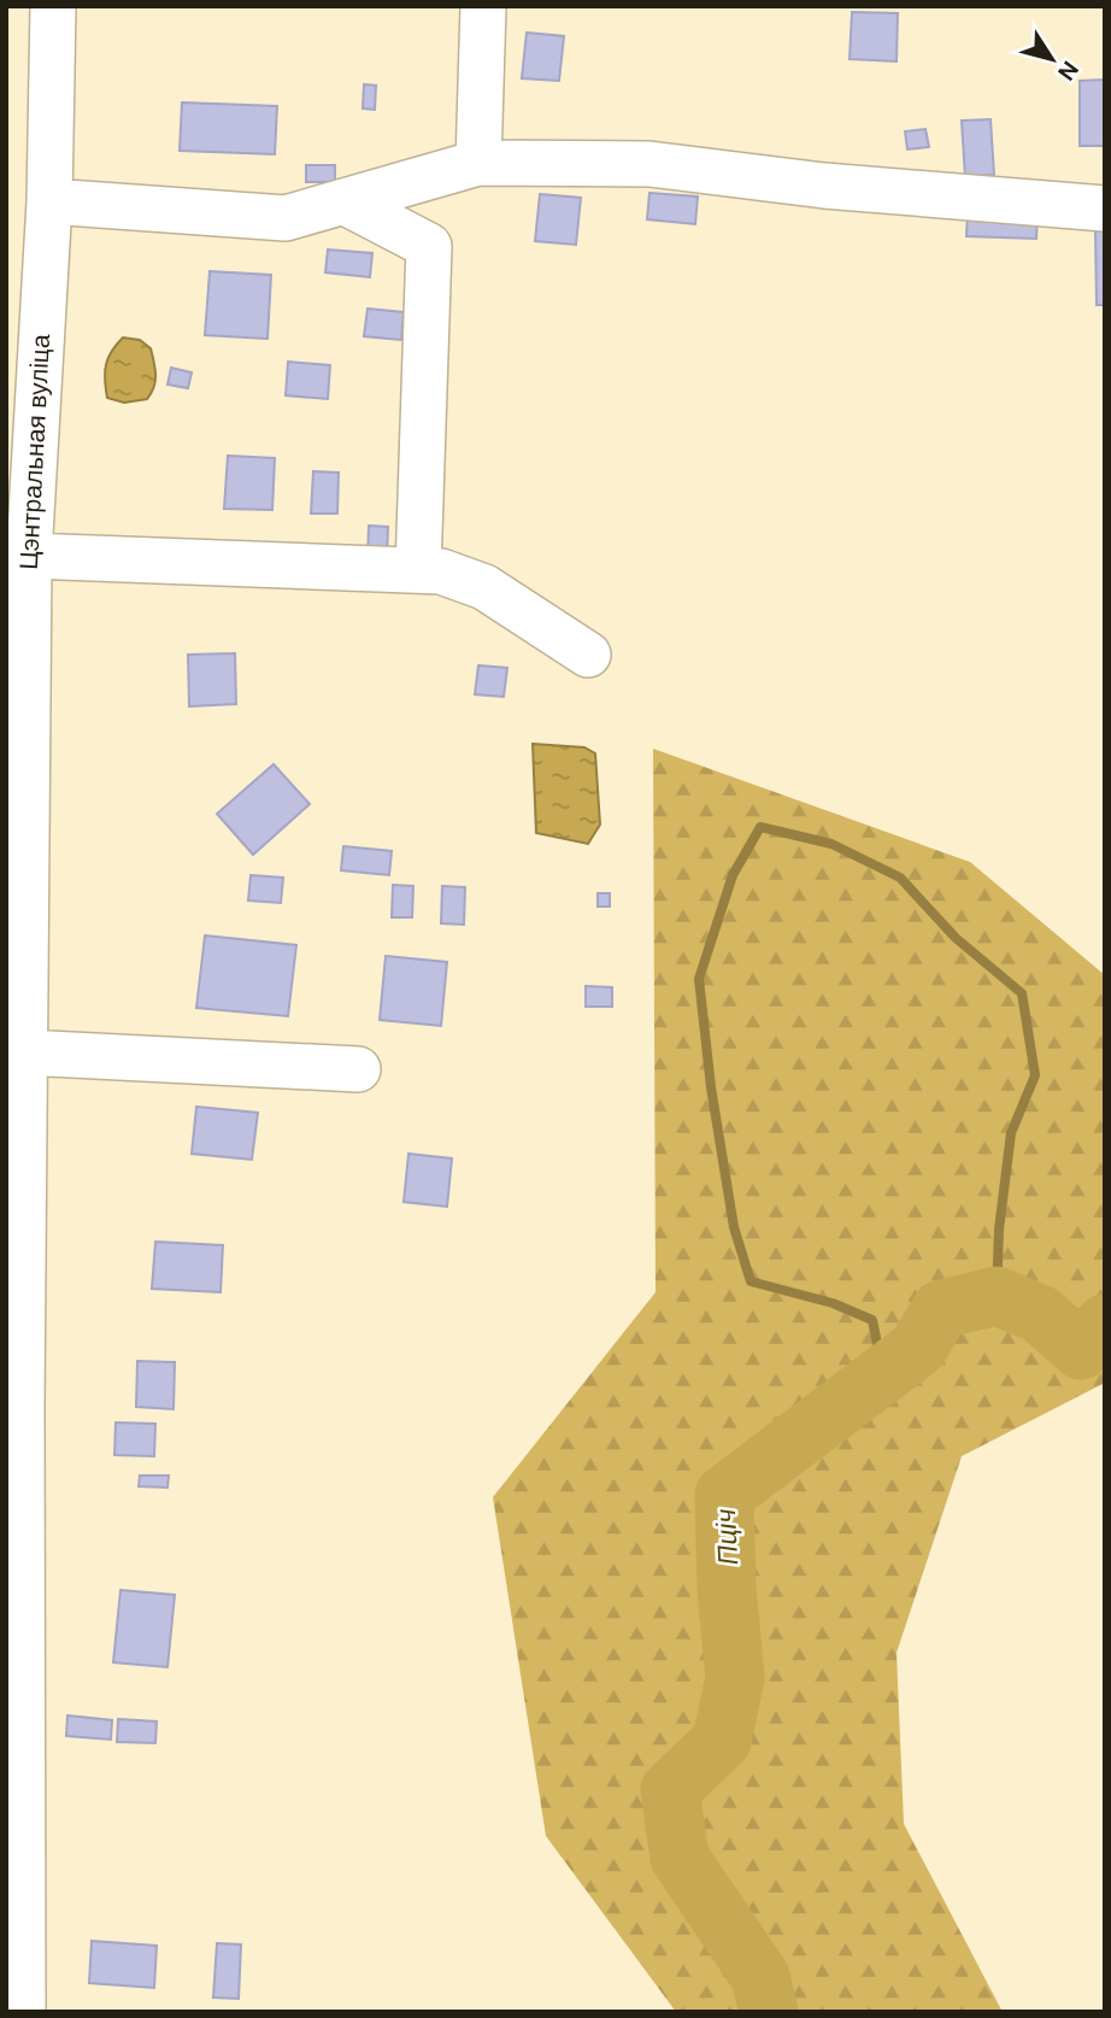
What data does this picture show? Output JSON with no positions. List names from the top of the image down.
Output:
{
  "streets": {
    "street": ["Цэнтральная вуліца"]
  },
  "water": ["Пціч"],
  "north": "bottom right"
}
